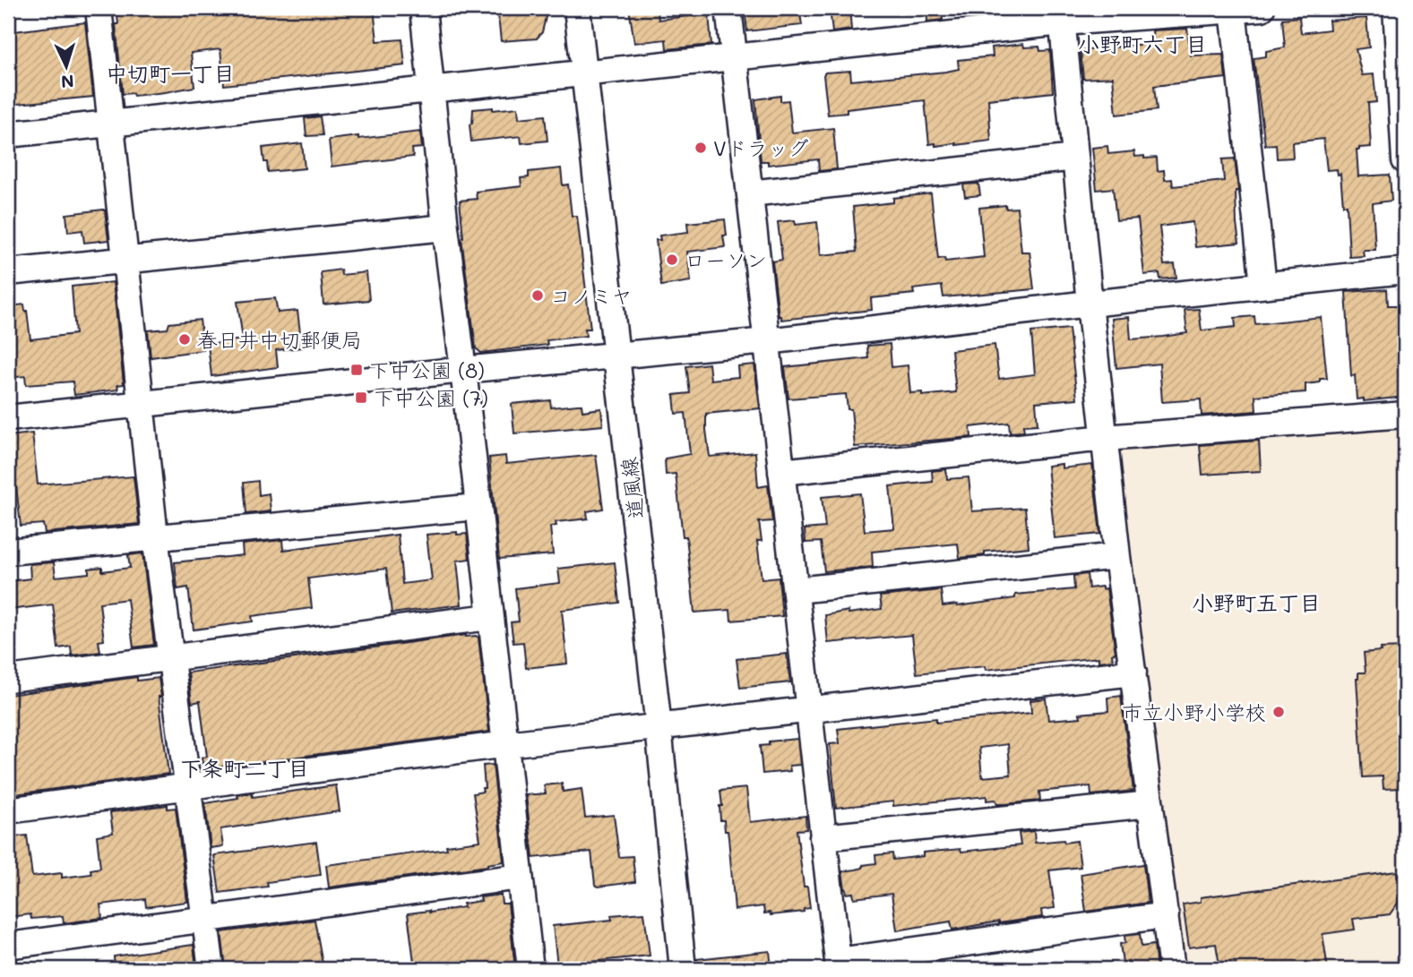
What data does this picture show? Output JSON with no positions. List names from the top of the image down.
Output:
{
  "streets": {
    "street": ["道風線"]
  },
  "districts": [
    "小野町六丁目",
    "中切町一丁目",
    "小野町五丁目",
    "下条町二丁目"
  ],
  "places": {
    "other": [
      "Vドラッグ",
      "ローソン",
      "コノミヤ",
      "春日井中切郵便局",
      "市立小野小学校"
    ],
    "transit": ["下中公園 (8)", "下中公園 (7)"]
  },
  "north": "bottom"
}
